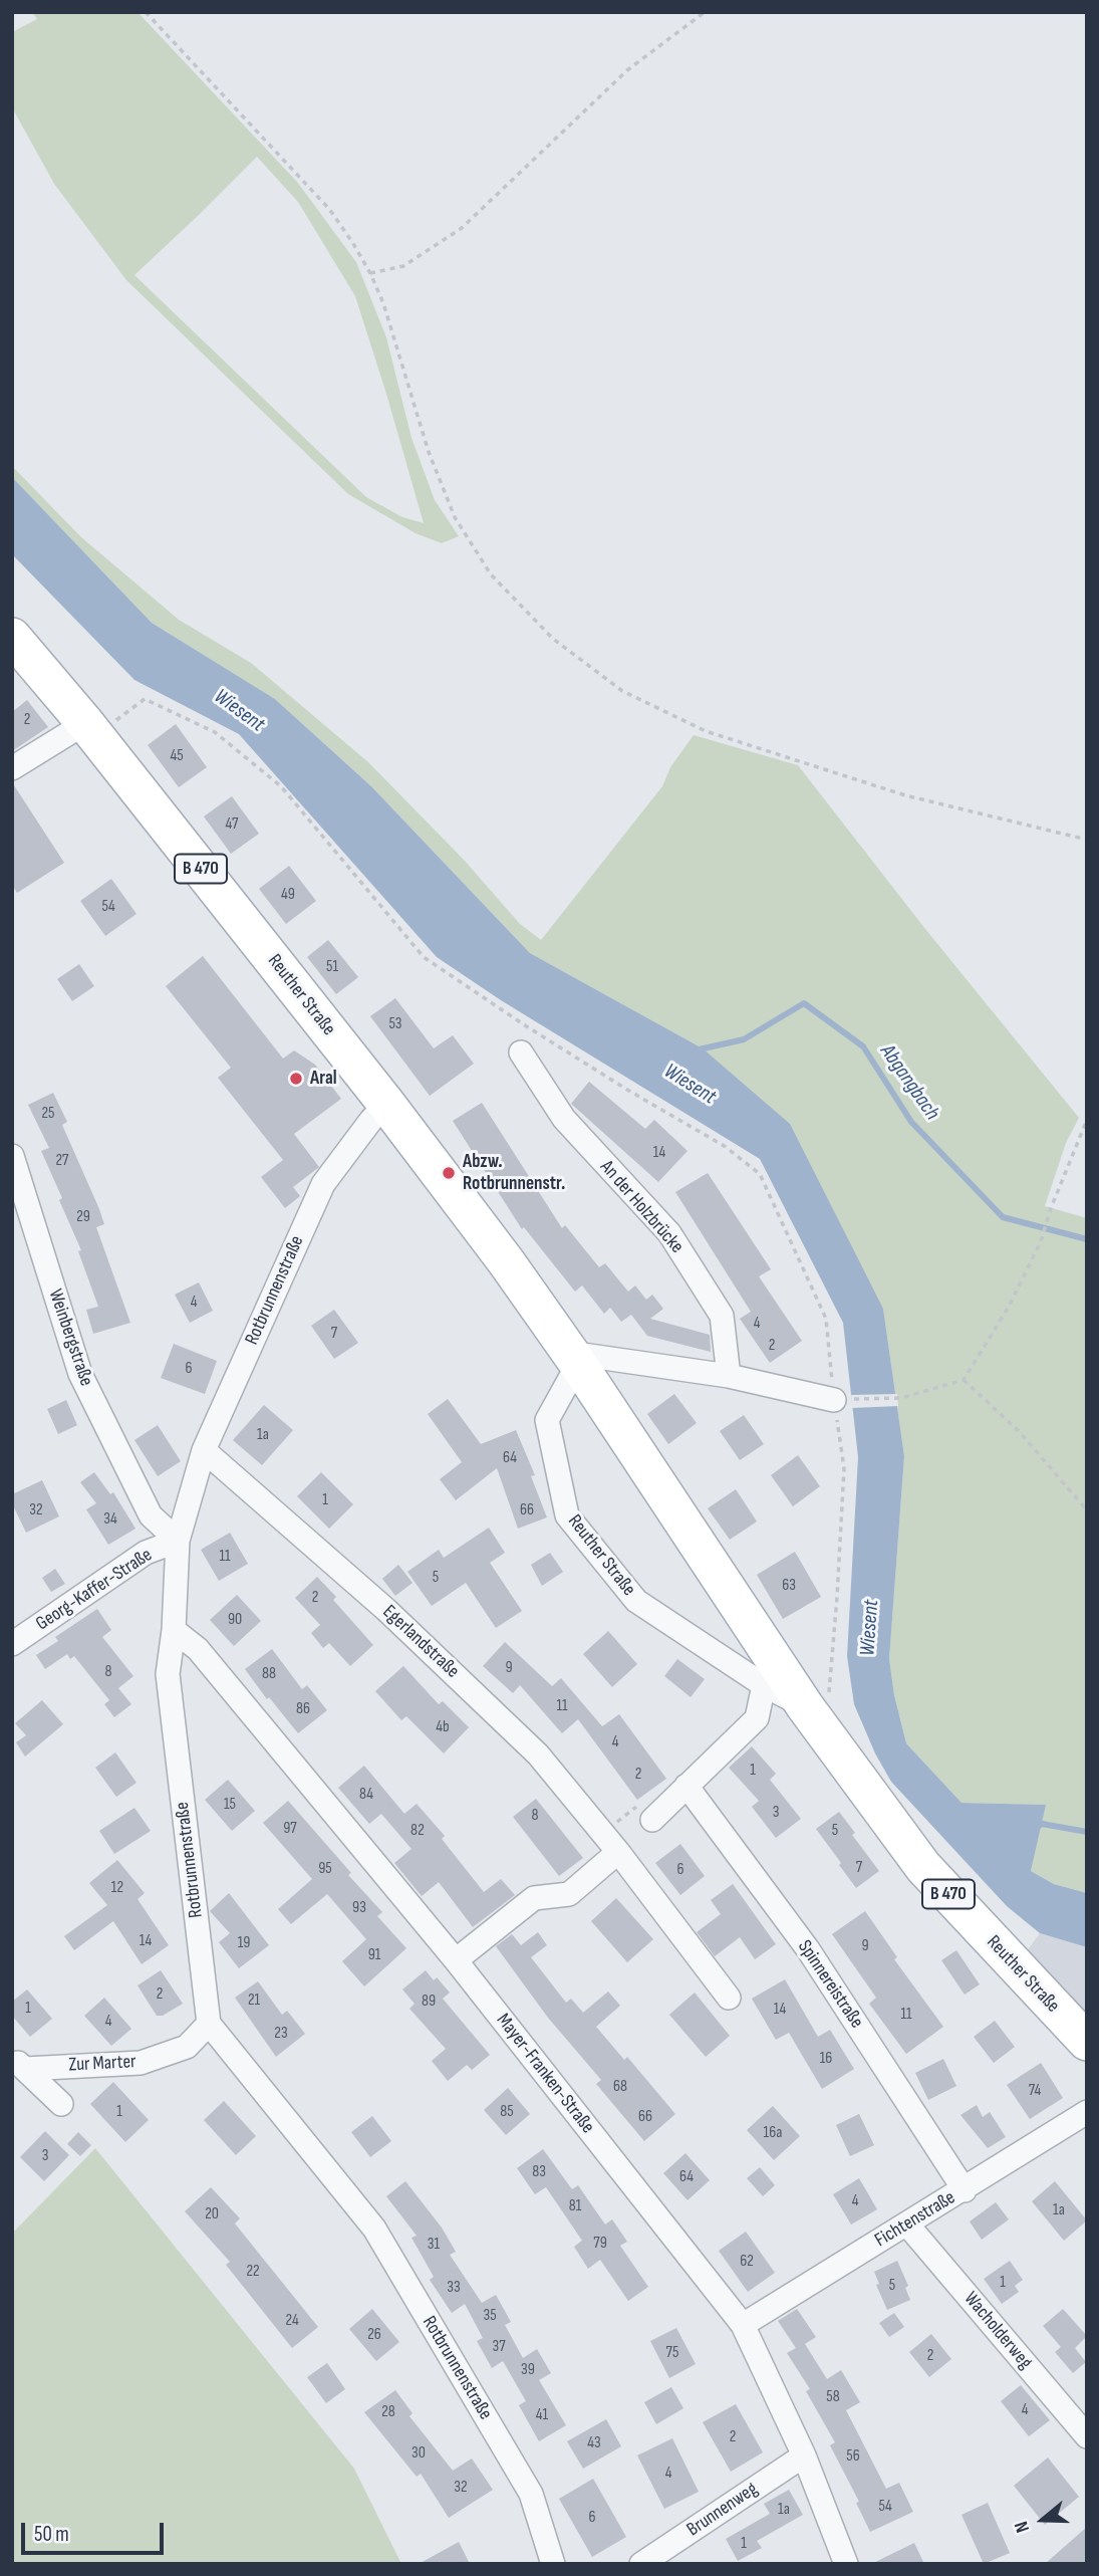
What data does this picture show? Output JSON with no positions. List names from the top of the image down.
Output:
{
  "streets": {
    "main road": ["B 470", "Reuther Straße"],
    "street": [
      "An der Holzbrücke",
      "Rotbrunnenstraße",
      "Weinbergstraße",
      "Georg-Kaffer-Straße",
      "Egerlandstraße",
      "Spinnereistraße",
      "Zur Marter",
      "Mayer-Franken-Straße",
      "Fichtenstraße",
      "Wacholderweg",
      "Brunnenweg"
    ]
  },
  "crossings": [
    ["Reuther Straße", "Rotbrunnenstraße"],
    ["Rotbrunnenstraße", "Weinbergstraße"],
    ["Rotbrunnenstraße", "Georg-Kaffer-Straße"],
    ["Rotbrunnenstraße", "Egerlandstraße"],
    ["Rotbrunnenstraße", "Zur Marter"],
    ["Rotbrunnenstraße", "Mayer-Franken-Straße"],
    ["Weinbergstraße", "Georg-Kaffer-Straße"],
    ["Spinnereistraße", "Fichtenstraße"],
    ["Mayer-Franken-Straße", "Fichtenstraße"],
    ["Mayer-Franken-Straße", "Brunnenweg"],
    ["Fichtenstraße", "Wacholderweg"]
  ],
  "water": ["Wiesent", "Abgangbach"],
  "places": ["Aral", "Abzw. Rotbrunnenstr."],
  "house_numbers": [
    "2",
    "45",
    "47",
    "49",
    "54",
    "51",
    "53",
    "25",
    "14",
    "27",
    "29",
    "4",
    "4",
    "7",
    "2",
    "6",
    "1a",
    "64",
    "1",
    "32",
    "66",
    "34",
    "11",
    "5",
    "63",
    "2",
    "90",
    "9",
    "8",
    "88",
    "11",
    "86",
    "4b",
    "4",
    "1",
    "2",
    "84",
    "15",
    "3",
    "8",
    "97",
    "82",
    "5",
    "7",
    "95",
    "6",
    "12",
    "93",
    "14",
    "19",
    "9",
    "91",
    "2",
    "21",
    "89",
    "1",
    "14",
    "11",
    "4",
    "23",
    "16",
    "68",
    "74",
    "1",
    "85",
    "66",
    "16a",
    "3",
    "83",
    "64",
    "4",
    "81",
    "1a",
    "20",
    "79",
    "31",
    "62",
    "22",
    "1",
    "5",
    "33",
    "35",
    "24",
    "26",
    "37",
    "75",
    "2",
    "39",
    "58",
    "4",
    "28",
    "41",
    "2",
    "43",
    "30",
    "56",
    "4",
    "32",
    "54",
    "1a",
    "6",
    "1"
  ],
  "scale_bar": "50 m",
  "north": "left"
}
